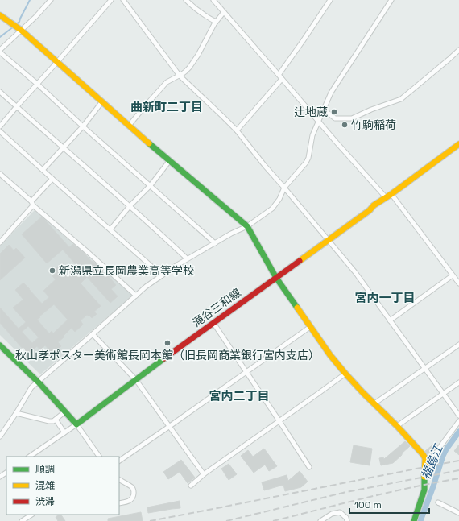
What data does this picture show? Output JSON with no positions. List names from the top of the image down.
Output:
{
  "streets": {
    "street": ["滝谷三和線"]
  },
  "districts": ["曲新町二丁目", "宮内一丁目", "宮内二丁目"],
  "water": ["福島江"],
  "places": [
    "辻地蔵",
    "竹駒稲荷",
    "新潟県立長岡農業高等学校",
    "秋山孝ポスター美術館長岡本館（旧長岡商業銀行宮内支店）"
  ],
  "legend": ["順調", "混雑", "渋滞"],
  "scale_bar": "100 m"
}
